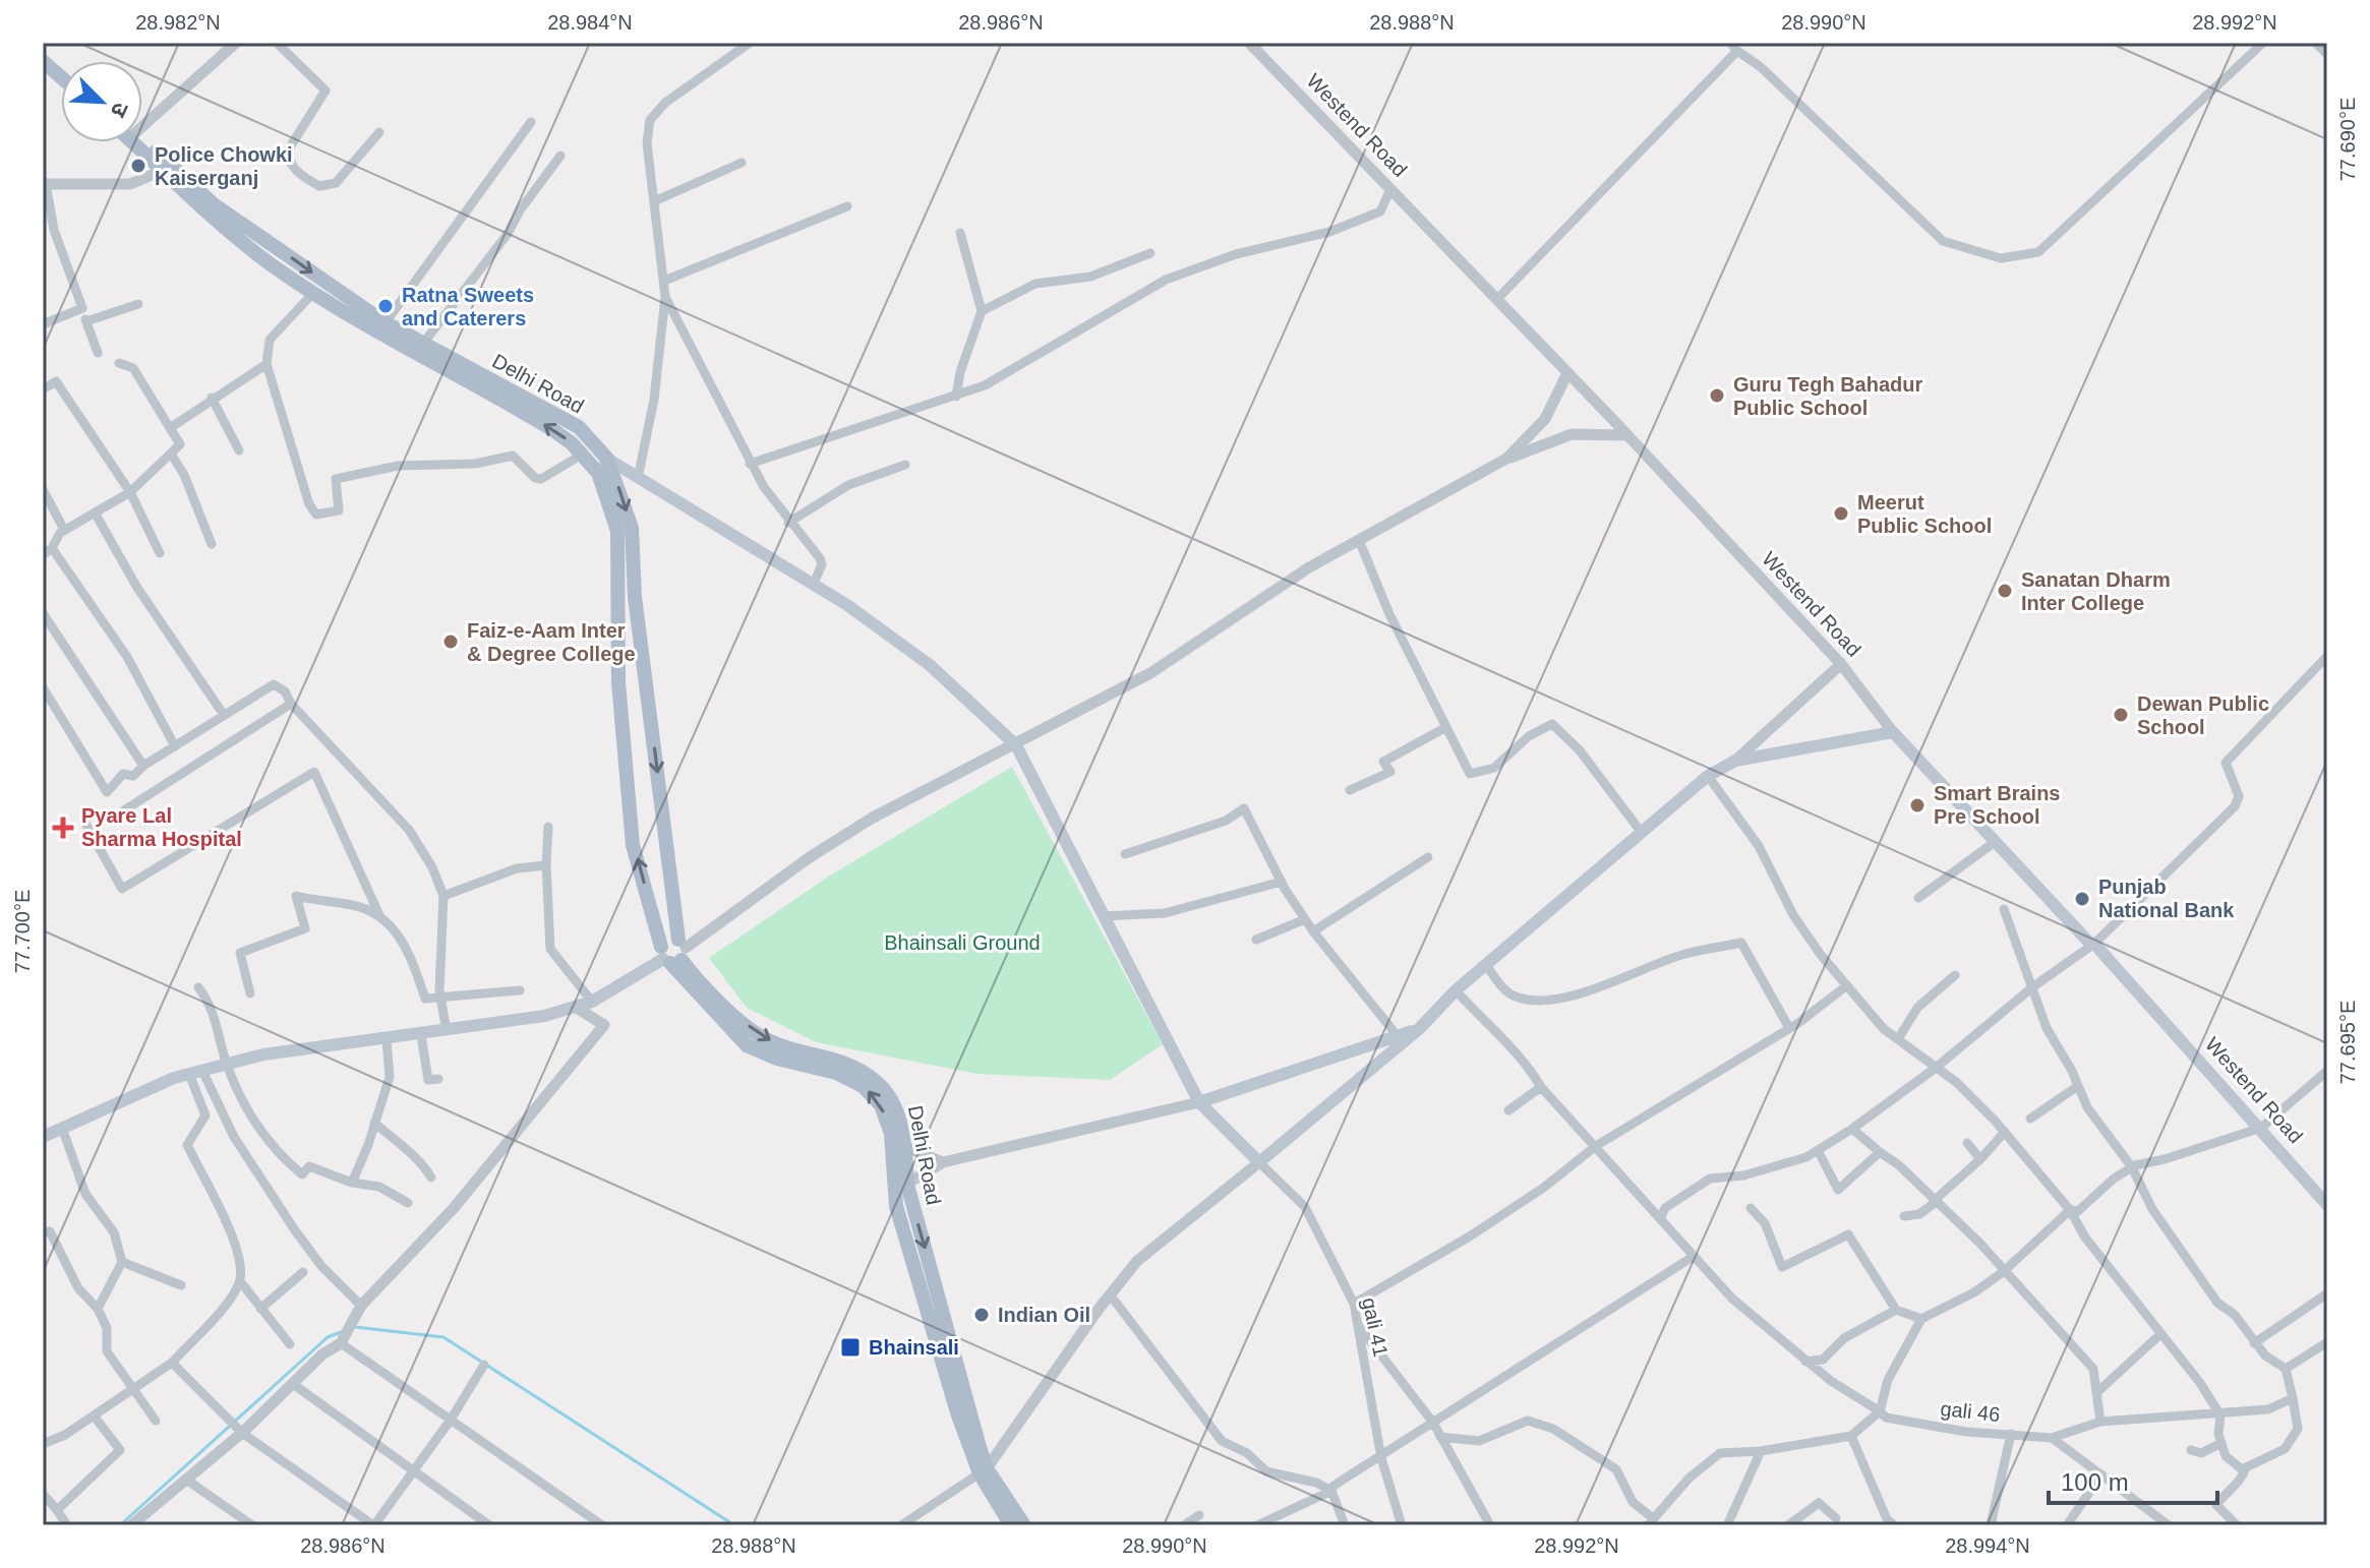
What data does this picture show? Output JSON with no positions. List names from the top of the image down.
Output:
{
  "streets": {
    "main road": ["Westend Road", "Delhi Road"],
    "street": ["gali 41", "gali 46"]
  },
  "parks": ["Bhainsali Ground"],
  "places": {
    "other": [
      "Police Chowki Kaiserganj",
      "Ratna Sweets and Caterers",
      "Guru Tegh Bahadur Public School",
      "Meerut Public School",
      "Sanatan Dharm Inter College",
      "Faiz-e-Aam Inter & Degree College",
      "Dewan Public School",
      "Smart Brains Pre School",
      "Punjab National Bank",
      "Indian Oil"
    ],
    "health": ["Pyare Lal Sharma Hospital"],
    "transit": ["Bhainsali"]
  },
  "scale_bar": "100 m",
  "north": "bottom right",
  "coordinates": [
    "28.982°N",
    "28.984°N",
    "28.986°N",
    "28.988°N",
    "28.990°N",
    "28.992°N",
    "77.690°E",
    "77.700°E",
    "77.695°E",
    "28.994°N"
  ]
}
